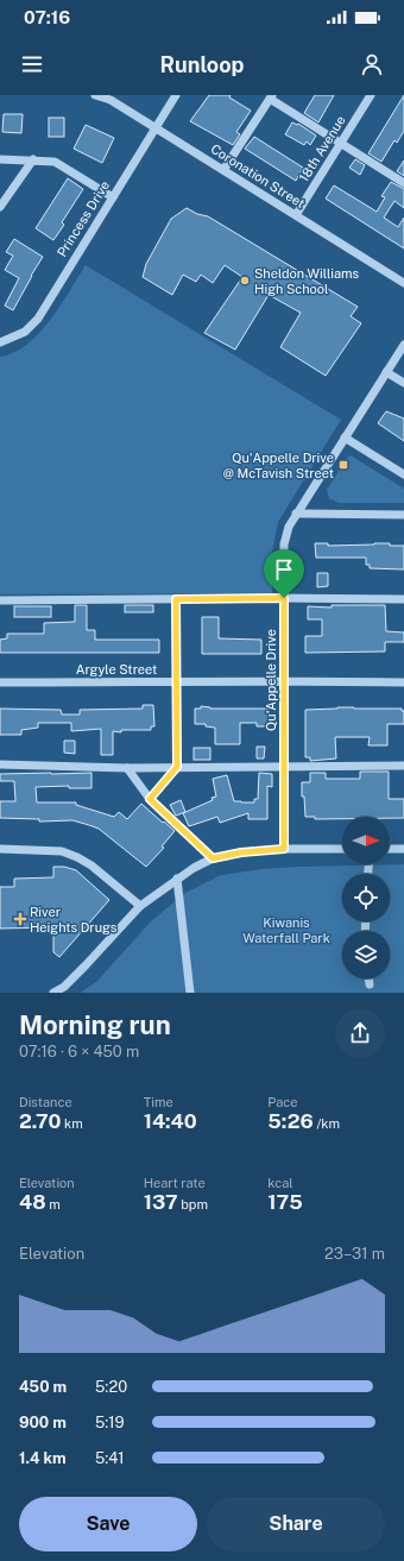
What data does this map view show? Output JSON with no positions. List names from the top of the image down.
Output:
{
  "streets": {
    "street": [
      "18th Avenue",
      "Coronation Street",
      "Princess Drive",
      "Argyle Street",
      "Qu'Appelle Drive"
    ]
  },
  "crossings": [
    ["18th Avenue", "Coronation Street"],
    ["Coronation Street", "Princess Drive"],
    ["Argyle Street", "Qu'Appelle Drive"]
  ],
  "parks": ["Kiwanis Waterfall Park"],
  "places": {
    "other": ["Sheldon Williams High School"],
    "transit": ["Qu'Appelle Drive @ McTavish Street"],
    "health": ["River Heights Drugs"]
  },
  "north": "right",
  "page": {
    "status": "07:16",
    "header": "Runloop",
    "heading": ["Morning run", "07:16 · 6 × 450 m"],
    "stats": [
      ["Distance", "2.70 km"],
      ["Time", "14:40"],
      ["Pace", "5:26 /km"],
      ["Elevation", "48 m"],
      ["Heart rate", "137 bpm"],
      ["kcal", "175"]
    ],
    "chart": ["Elevation", "23–31 m"],
    "list": [
      {
        "name": "450 m",
        "note": "5:20"
      },
      {
        "name": "900 m",
        "note": "5:19"
      },
      {
        "name": "1.4 km",
        "note": "5:41"
      }
    ],
    "buttons": ["Save", "Share"]
  }
}
